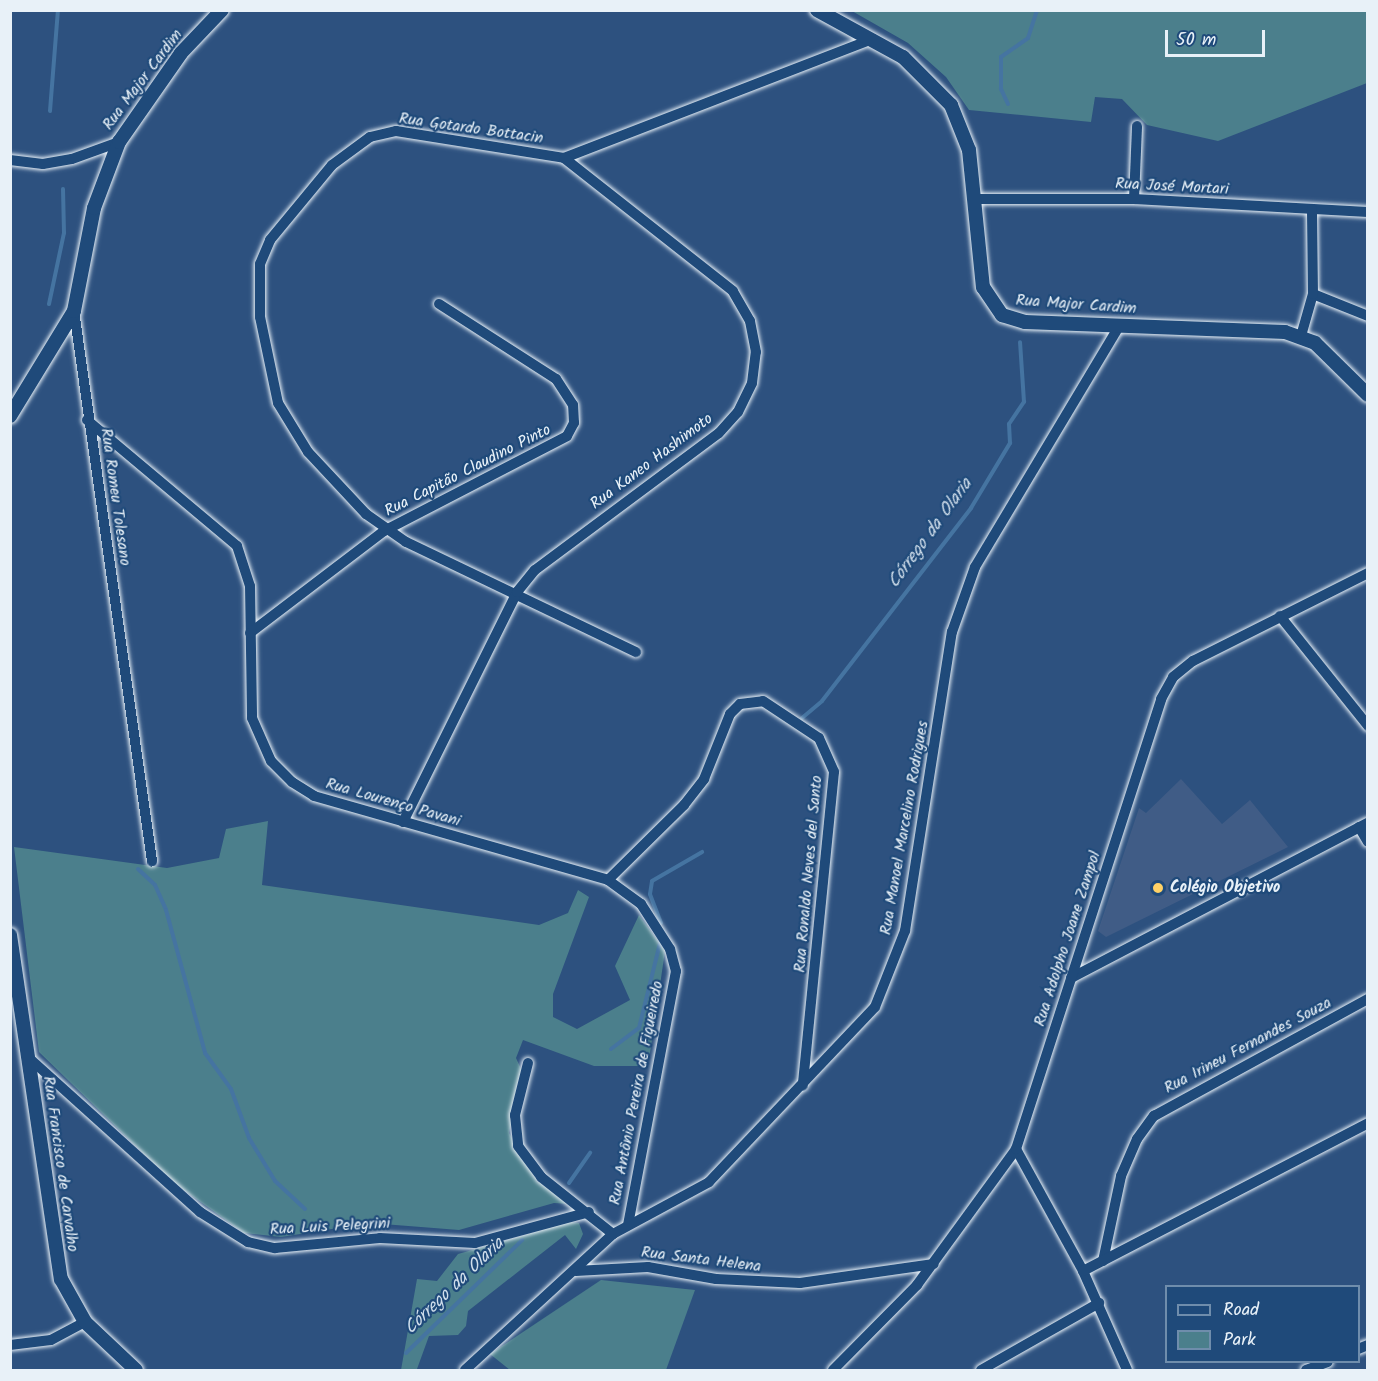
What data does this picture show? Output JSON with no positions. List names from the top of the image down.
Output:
{
  "streets": {
    "street": [
      "Rua Major Cardim",
      "Rua Gotardo Bottacin",
      "Rua José Mortari",
      "Rua Kaneo Hashimoto",
      "Rua Capitão Claudino Pinto",
      "Rua Romeu Tolesano",
      "Rua Lourenço Pavani",
      "Rua Manoel Marcelino Rodrigues",
      "Rua Ronaldo Neves del Santo",
      "Rua Adolpho Joane Zampol",
      "Rua Irineu Fernandes Souza",
      "Rua Antônio Pereira de Figueiredo",
      "Rua Francisco de Carvalho",
      "Rua Luis Pelegrini",
      "Rua Santa Helena"
    ]
  },
  "crossings": [
    ["Rua Major Cardim", "Rua Gotardo Bottacin"],
    ["Rua Major Cardim", "Rua José Mortari"],
    ["Rua Major Cardim", "Rua Romeu Tolesano"],
    ["Rua Major Cardim", "Rua Manoel Marcelino Rodrigues"],
    ["Rua Gotardo Bottacin", "Rua Kaneo Hashimoto"],
    ["Rua Gotardo Bottacin", "Rua Capitão Claudino Pinto"],
    ["Rua Kaneo Hashimoto", "Rua Lourenço Pavani"],
    ["Rua Capitão Claudino Pinto", "Rua Lourenço Pavani"],
    ["Rua Romeu Tolesano", "Rua Lourenço Pavani"],
    ["Rua Lourenço Pavani", "Rua Ronaldo Neves del Santo"],
    ["Rua Lourenço Pavani", "Rua Antônio Pereira de Figueiredo"],
    ["Rua Manoel Marcelino Rodrigues", "Rua Ronaldo Neves del Santo"],
    ["Rua Manoel Marcelino Rodrigues", "Rua Antônio Pereira de Figueiredo"],
    ["Rua Manoel Marcelino Rodrigues", "Rua Santa Helena"],
    ["Rua Ronaldo Neves del Santo", "Rua Antônio Pereira de Figueiredo"],
    ["Rua Adolpho Joane Zampol", "Rua Santa Helena"],
    ["Rua Francisco de Carvalho", "Rua Luis Pelegrini"]
  ],
  "water": ["Córrego da Olaria"],
  "places": ["Colégio Objetivo"],
  "legend": ["Road", "Park"],
  "scale_bar": "50 m"
}
